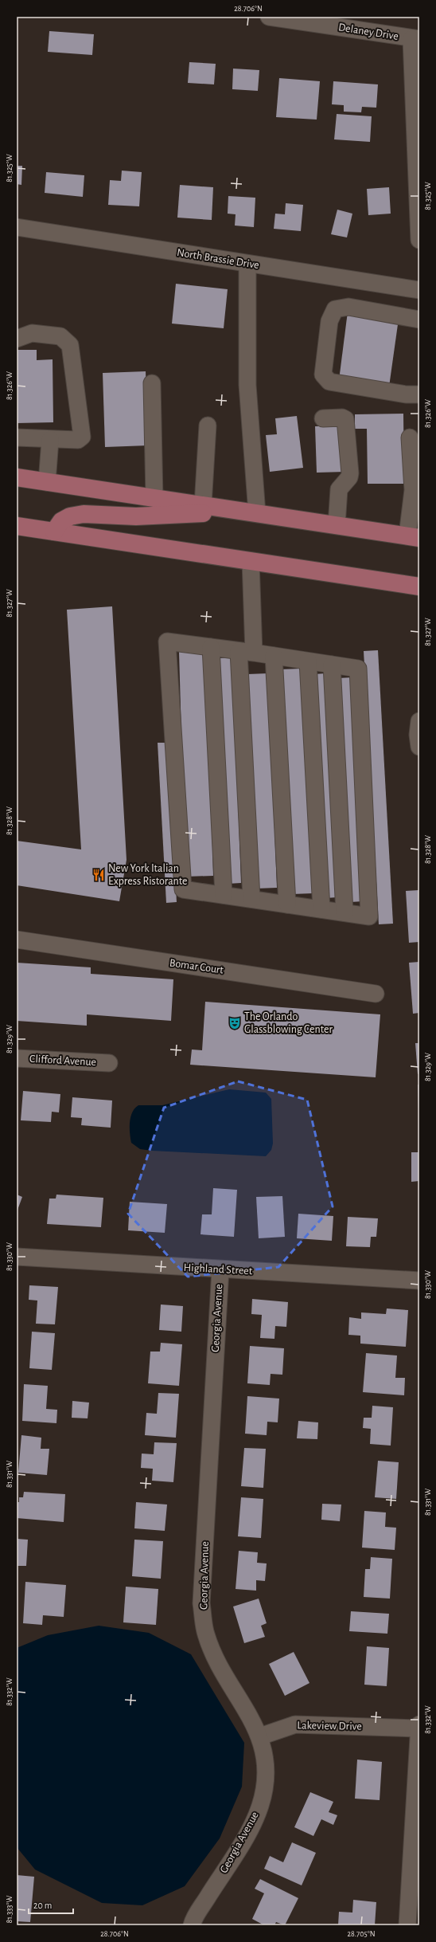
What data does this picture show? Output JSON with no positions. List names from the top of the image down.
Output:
{
  "streets": {
    "street": [
      "Delaney Drive",
      "North Brassie Drive",
      "Bomar Court",
      "Clifford Avenue",
      "Highland Street",
      "Georgia Avenue",
      "Lakeview Drive"
    ]
  },
  "crossings": [
    ["Highland Street", "Georgia Avenue"],
    ["Georgia Avenue", "Lakeview Drive"]
  ],
  "places": {
    "restaurant": ["New York Italian Express Ristorante"],
    "theatre": ["The Orlando Glassblowing Center"]
  },
  "scale_bar": "20 m",
  "coordinates": [
    "28.706°N",
    "81.325°W",
    "81.326°W",
    "81.327°W",
    "81.328°W",
    "81.329°W",
    "81.330°W",
    "81.331°W",
    "81.332°W",
    "81.333°W",
    "28.705°N"
  ]
}
